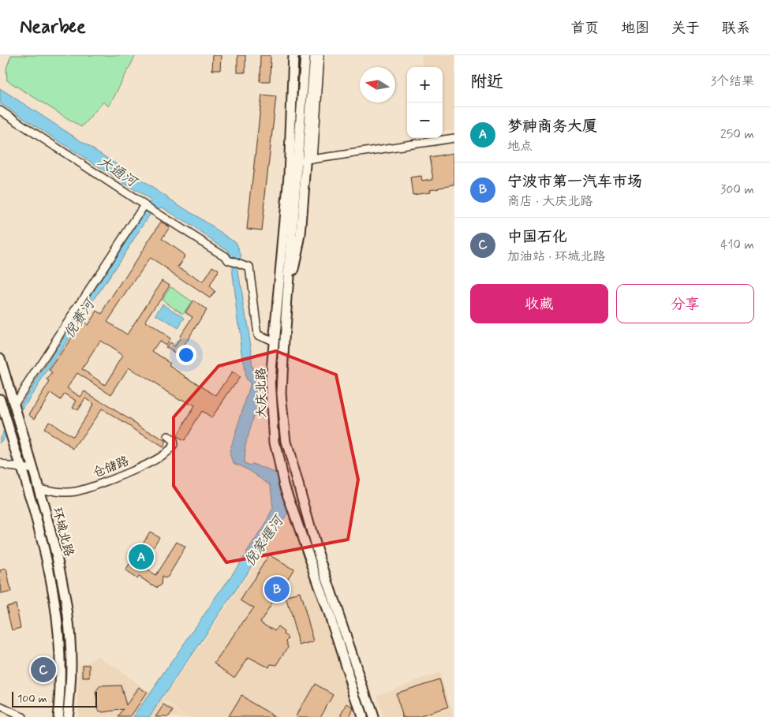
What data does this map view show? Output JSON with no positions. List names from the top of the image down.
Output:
{
  "streets": {
    "main road": ["大庆北路", "环城北路"],
    "street": ["仓储路"]
  },
  "crossings": [
    ["仓储路", "环城北路"]
  ],
  "water": ["大通河", "倪赛河", "倪家堰河"],
  "scale_bar": "100 m",
  "north": "left",
  "page": {
    "header": "Nearbee",
    "nav": [
      "首页",
      "地图",
      "关于",
      "联系"
    ],
    "heading": ["附近", "3个结果"],
    "map_buttons": ["+", "−"],
    "list": [
      {
        "mark": "A",
        "name": "梦神商务大厦",
        "note": "地点",
        "value": "250 m"
      },
      {
        "mark": "B",
        "name": "宁波市第一汽车市场",
        "note": "商店 · 大庆北路",
        "value": "300 m"
      },
      {
        "mark": "C",
        "name": "中国石化",
        "note": "加油站 · 环城北路",
        "value": "410 m"
      }
    ],
    "buttons": ["收藏", "分享"],
    "pins": ["A", "B", "C"],
    "scale": "100 m"
  }
}
